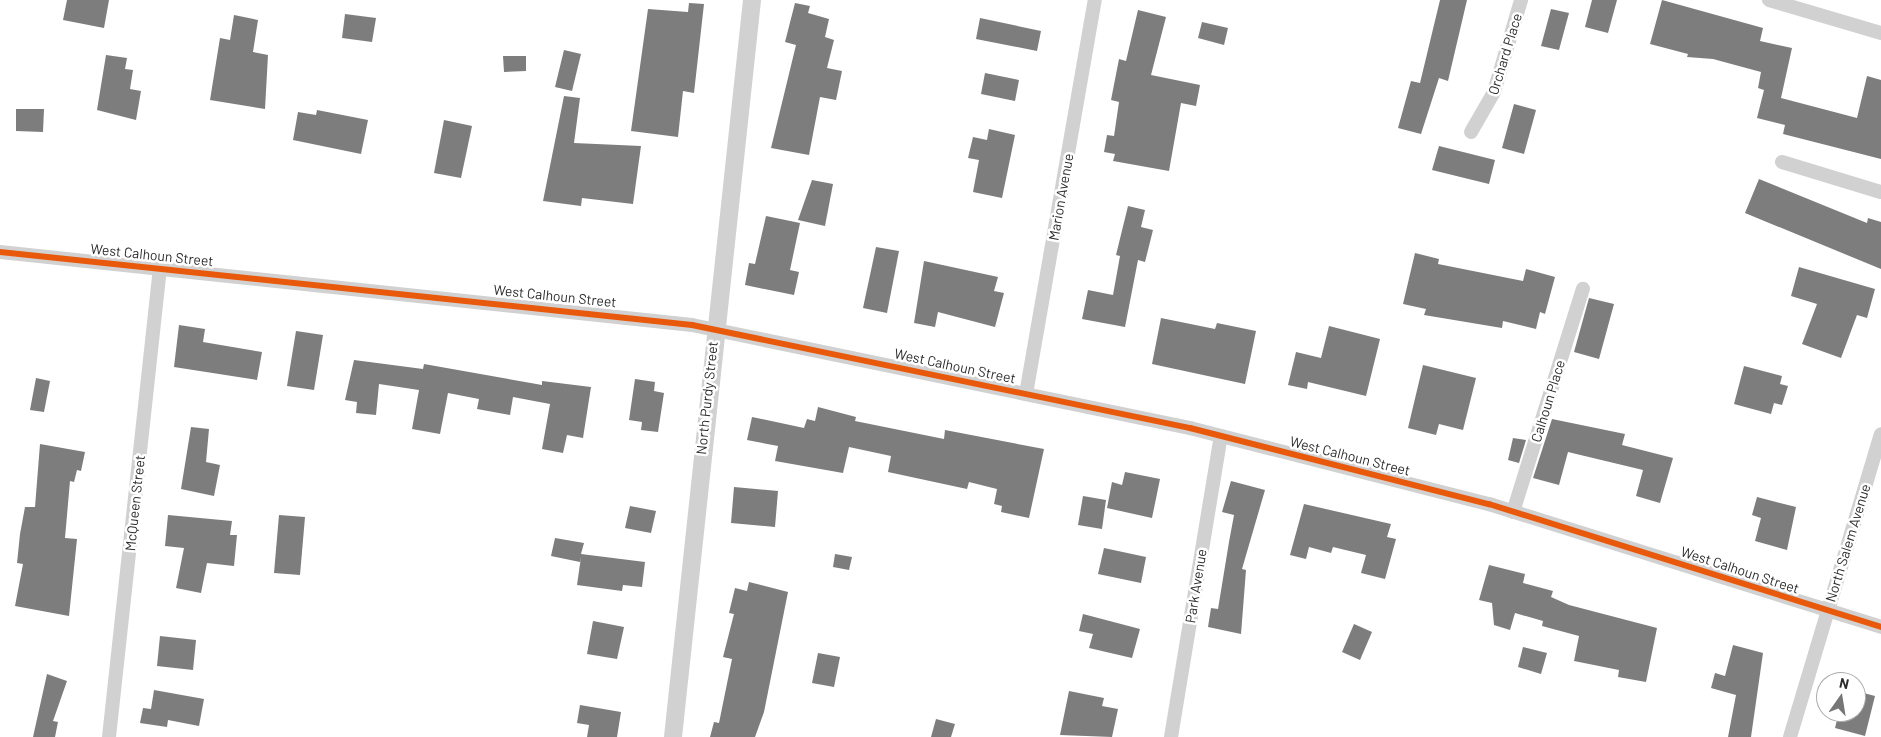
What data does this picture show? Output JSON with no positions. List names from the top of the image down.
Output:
{
  "streets": {
    "street": [
      "Orchard Place",
      "Marion Avenue",
      "West Calhoun Street",
      "North Purdy Street",
      "Calhoun Place",
      "McQueen Street",
      "North Salem Avenue",
      "Park Avenue"
    ]
  },
  "crossings": [
    ["Marion Avenue", "West Calhoun Street"],
    ["West Calhoun Street", "North Purdy Street"],
    ["West Calhoun Street", "Calhoun Place"],
    ["West Calhoun Street", "McQueen Street"],
    ["West Calhoun Street", "North Salem Avenue"],
    ["West Calhoun Street", "Park Avenue"]
  ],
  "north": "top"
}
